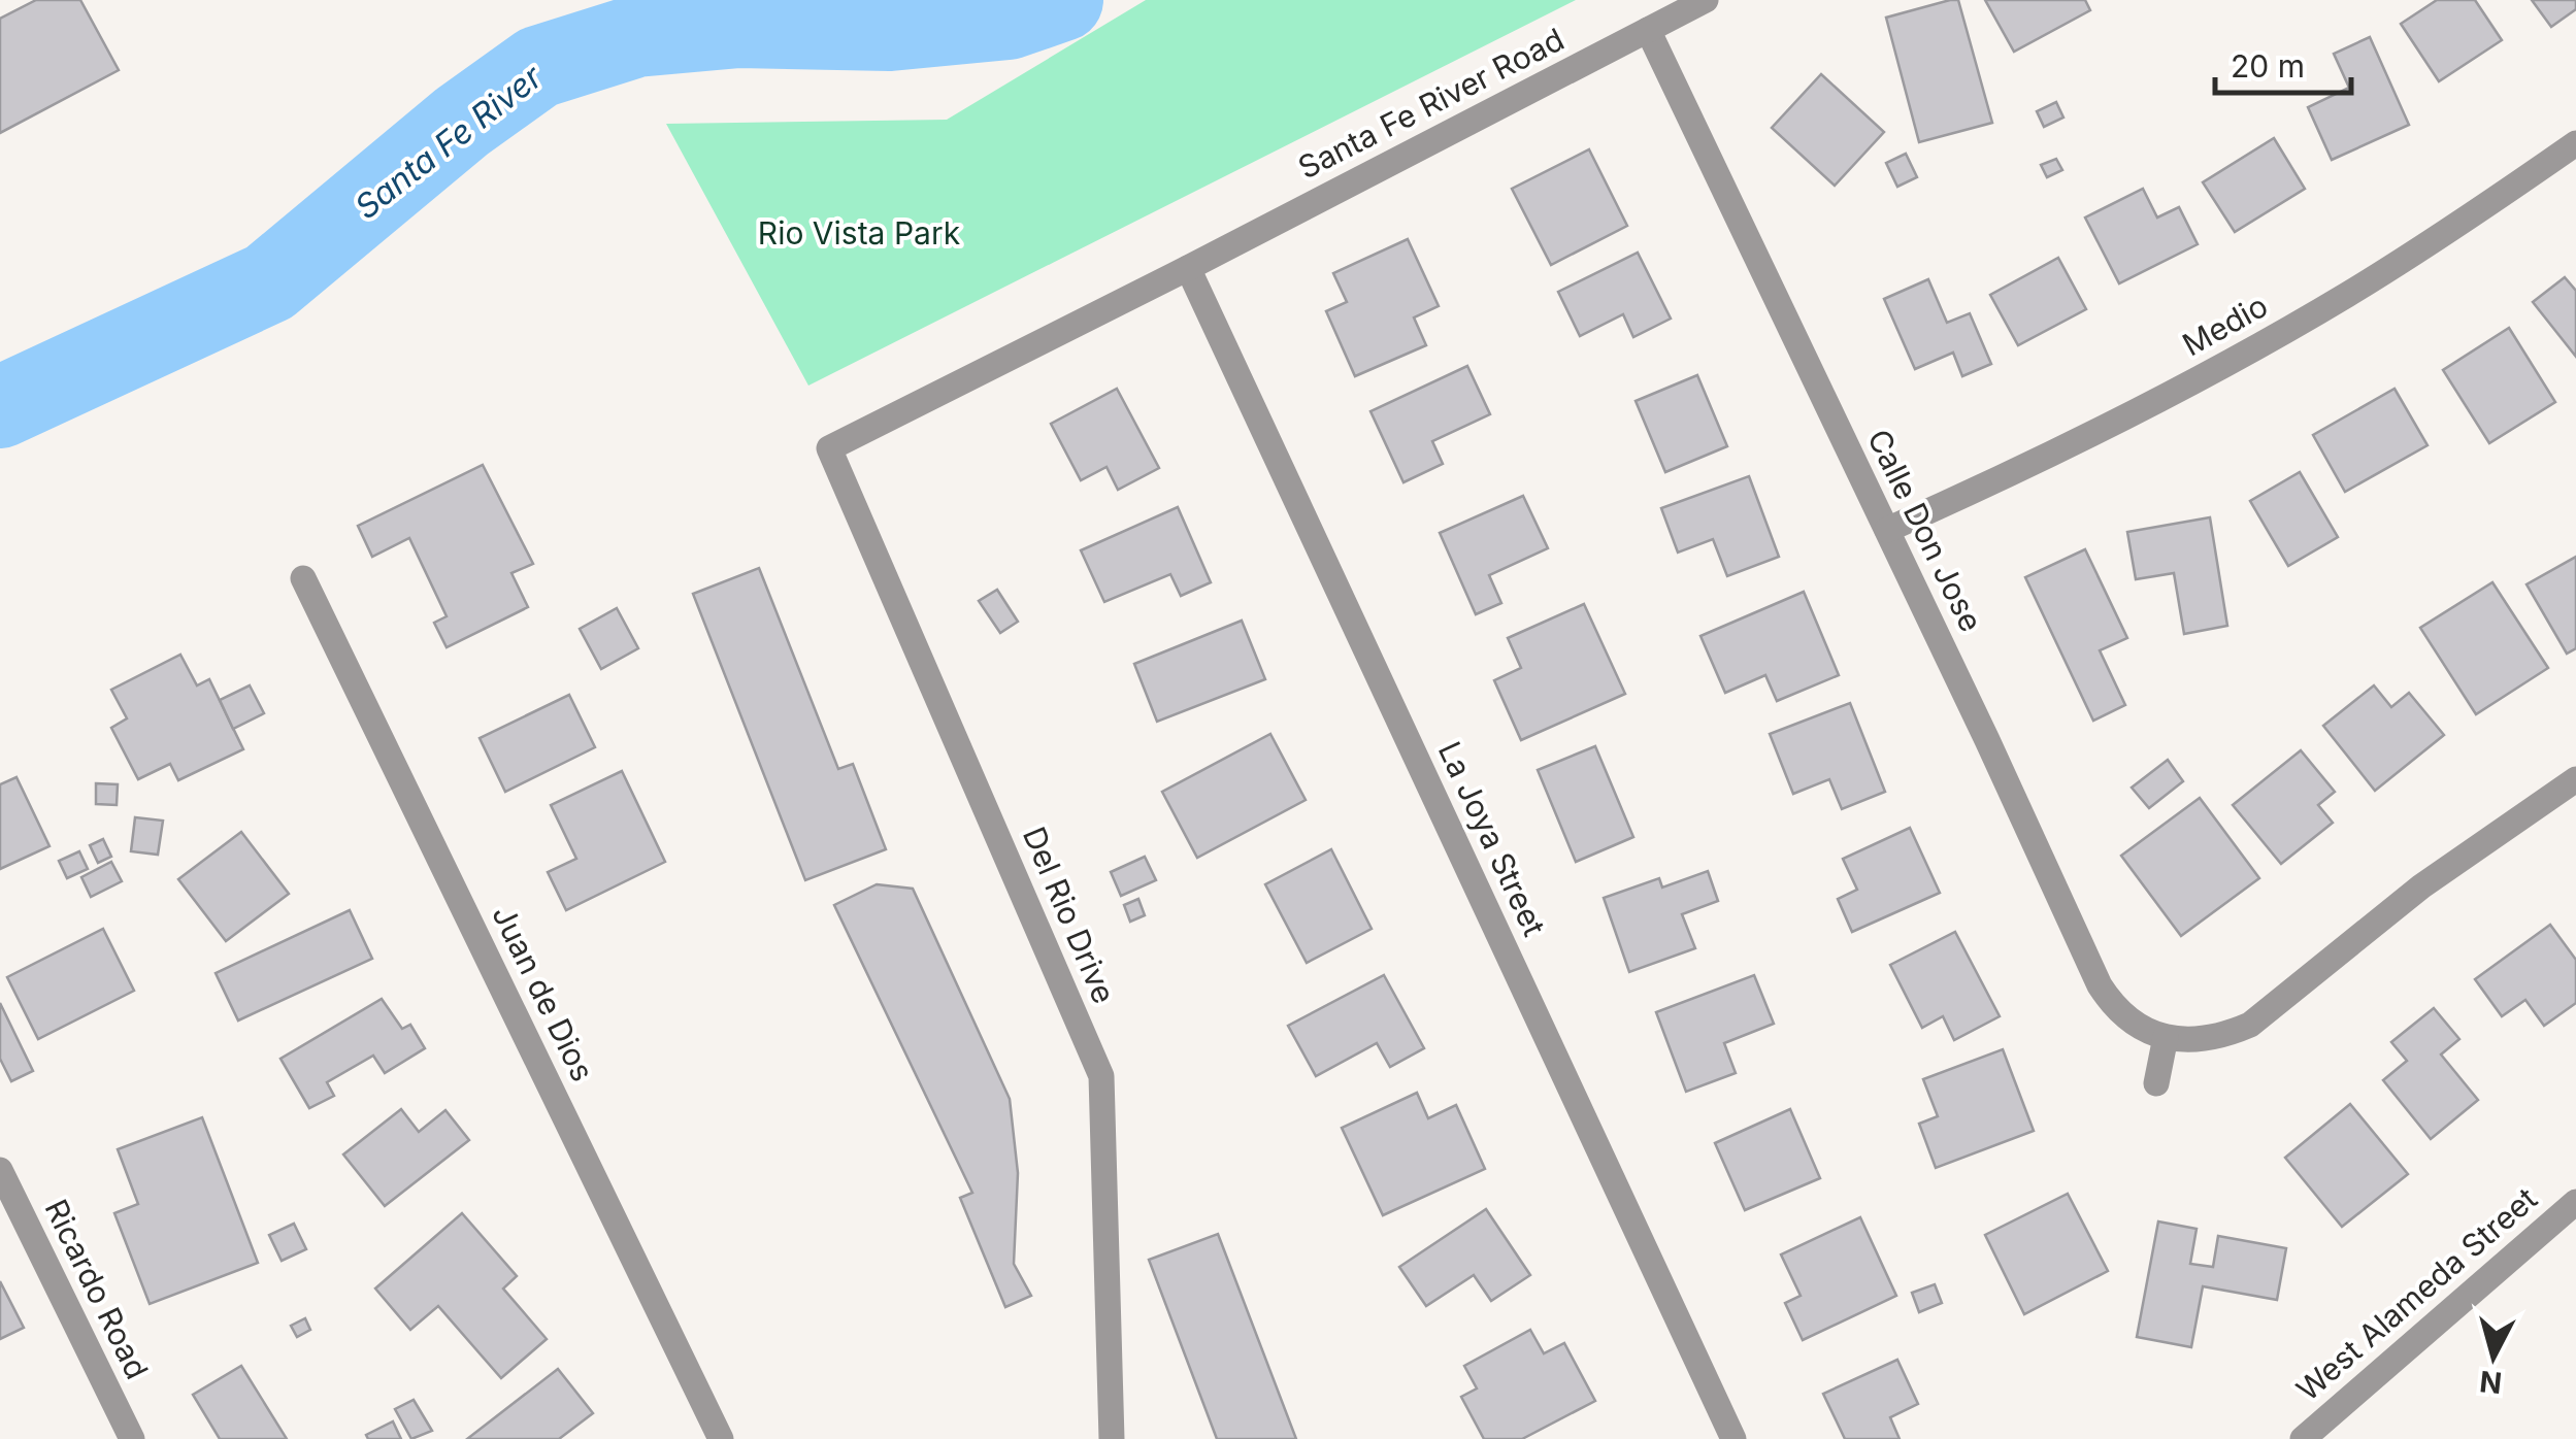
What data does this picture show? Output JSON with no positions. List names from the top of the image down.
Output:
{
  "streets": {
    "street": [
      "Santa Fe River Road",
      "Medio",
      "Calle Don Jose",
      "La Joya Street",
      "Del Rio Drive",
      "Juan de Dios",
      "Ricardo Road",
      "West Alameda Street"
    ]
  },
  "crossings": [
    ["Santa Fe River Road", "Calle Don Jose"],
    ["Santa Fe River Road", "La Joya Street"],
    ["Santa Fe River Road", "Del Rio Drive"],
    ["Medio", "Calle Don Jose"]
  ],
  "water": ["Santa Fe River"],
  "parks": ["Rio Vista Park"],
  "scale_bar": "20 m",
  "north": "bottom"
}
